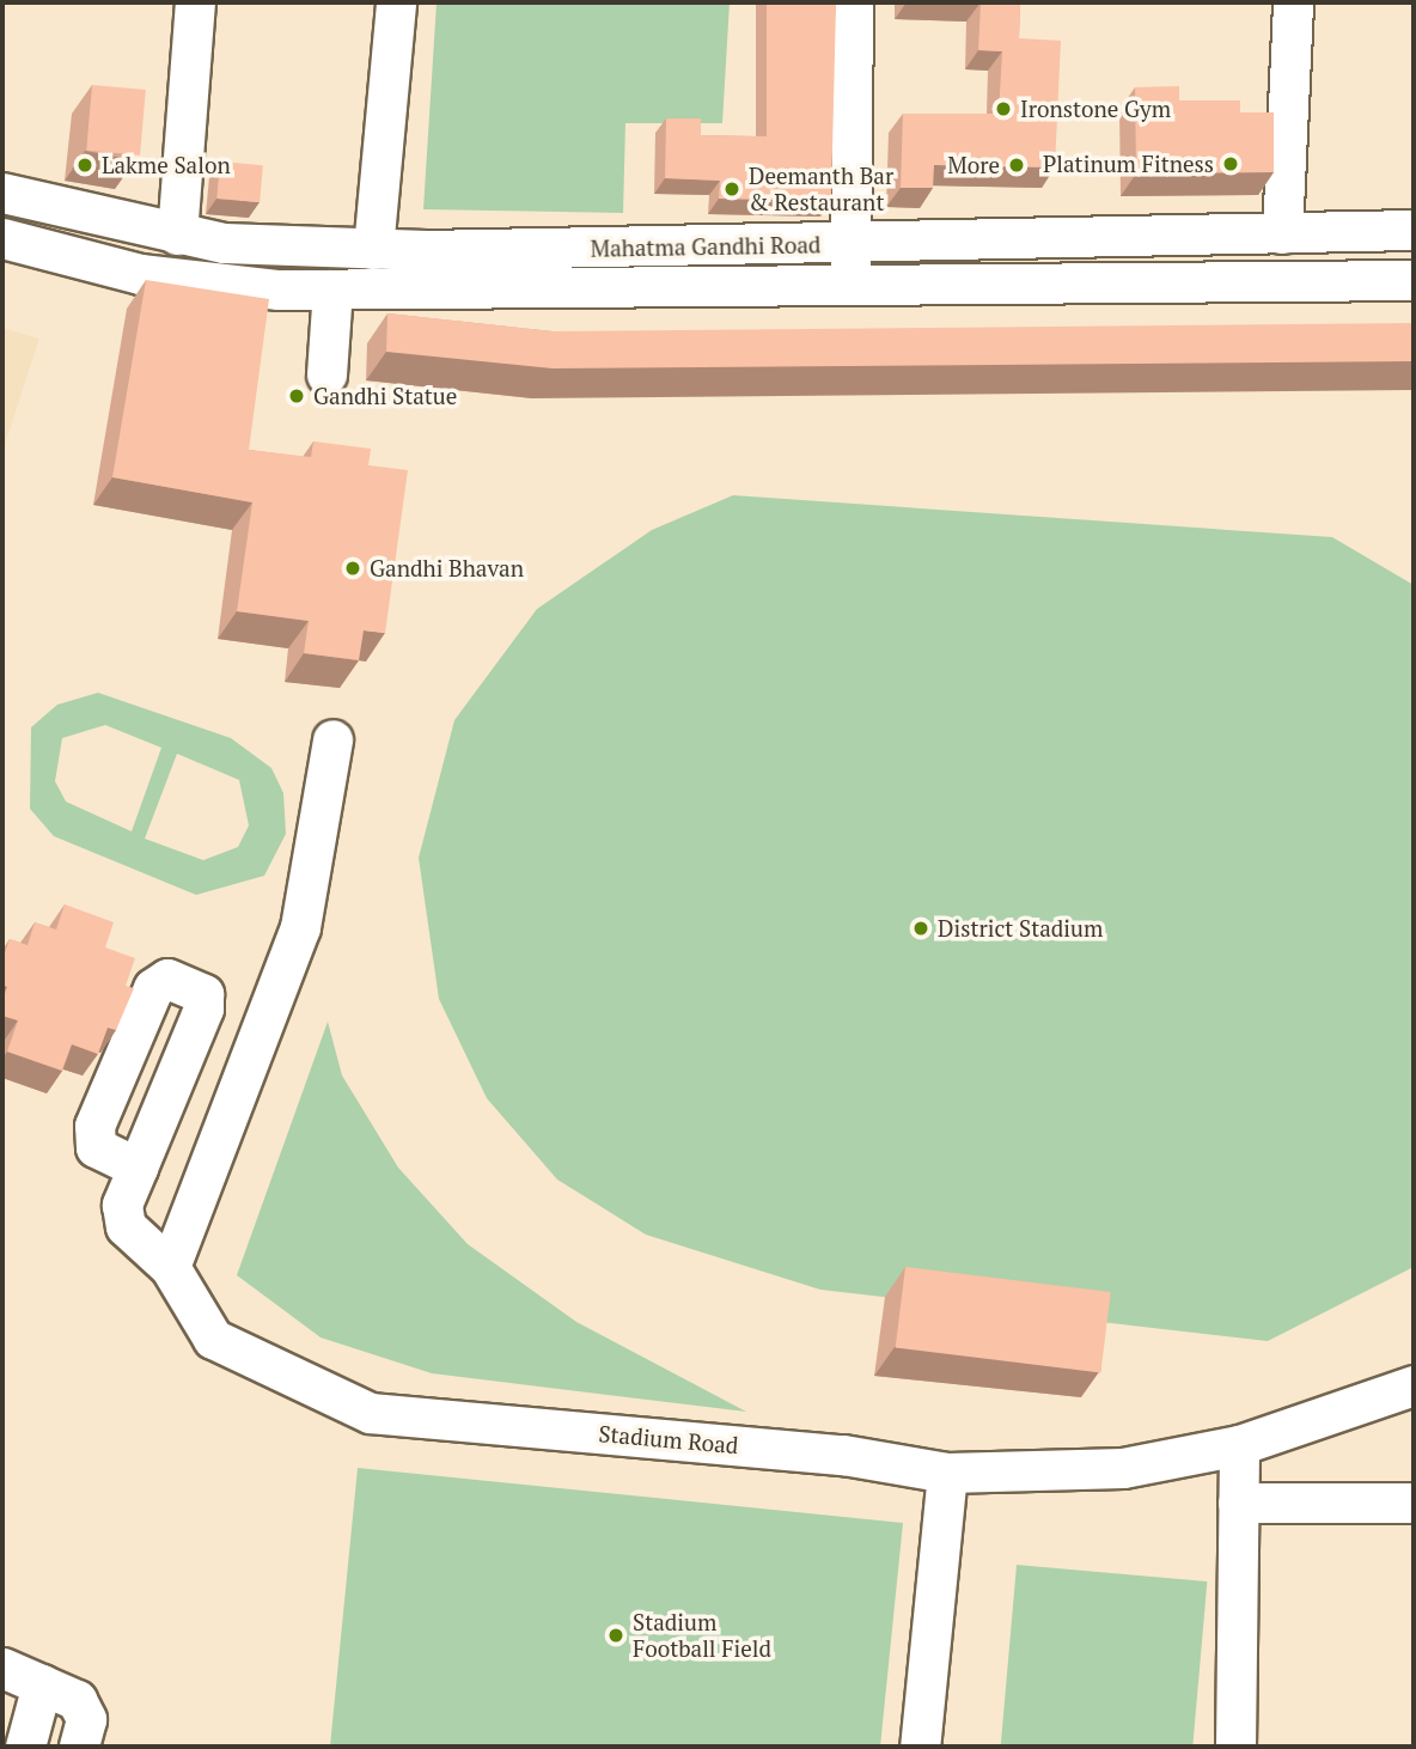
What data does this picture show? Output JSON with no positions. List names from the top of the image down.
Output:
{
  "streets": {
    "street": ["Mahatma Gandhi Road", "Stadium Road"]
  },
  "places": [
    "Ironstone Gym",
    "Platinum Fitness",
    "Lakme Salon",
    "More",
    "Deemanth Bar & Restaurant",
    "Gandhi Statue",
    "Gandhi Bhavan",
    "District Stadium",
    "Stadium Football Field"
  ]
}
